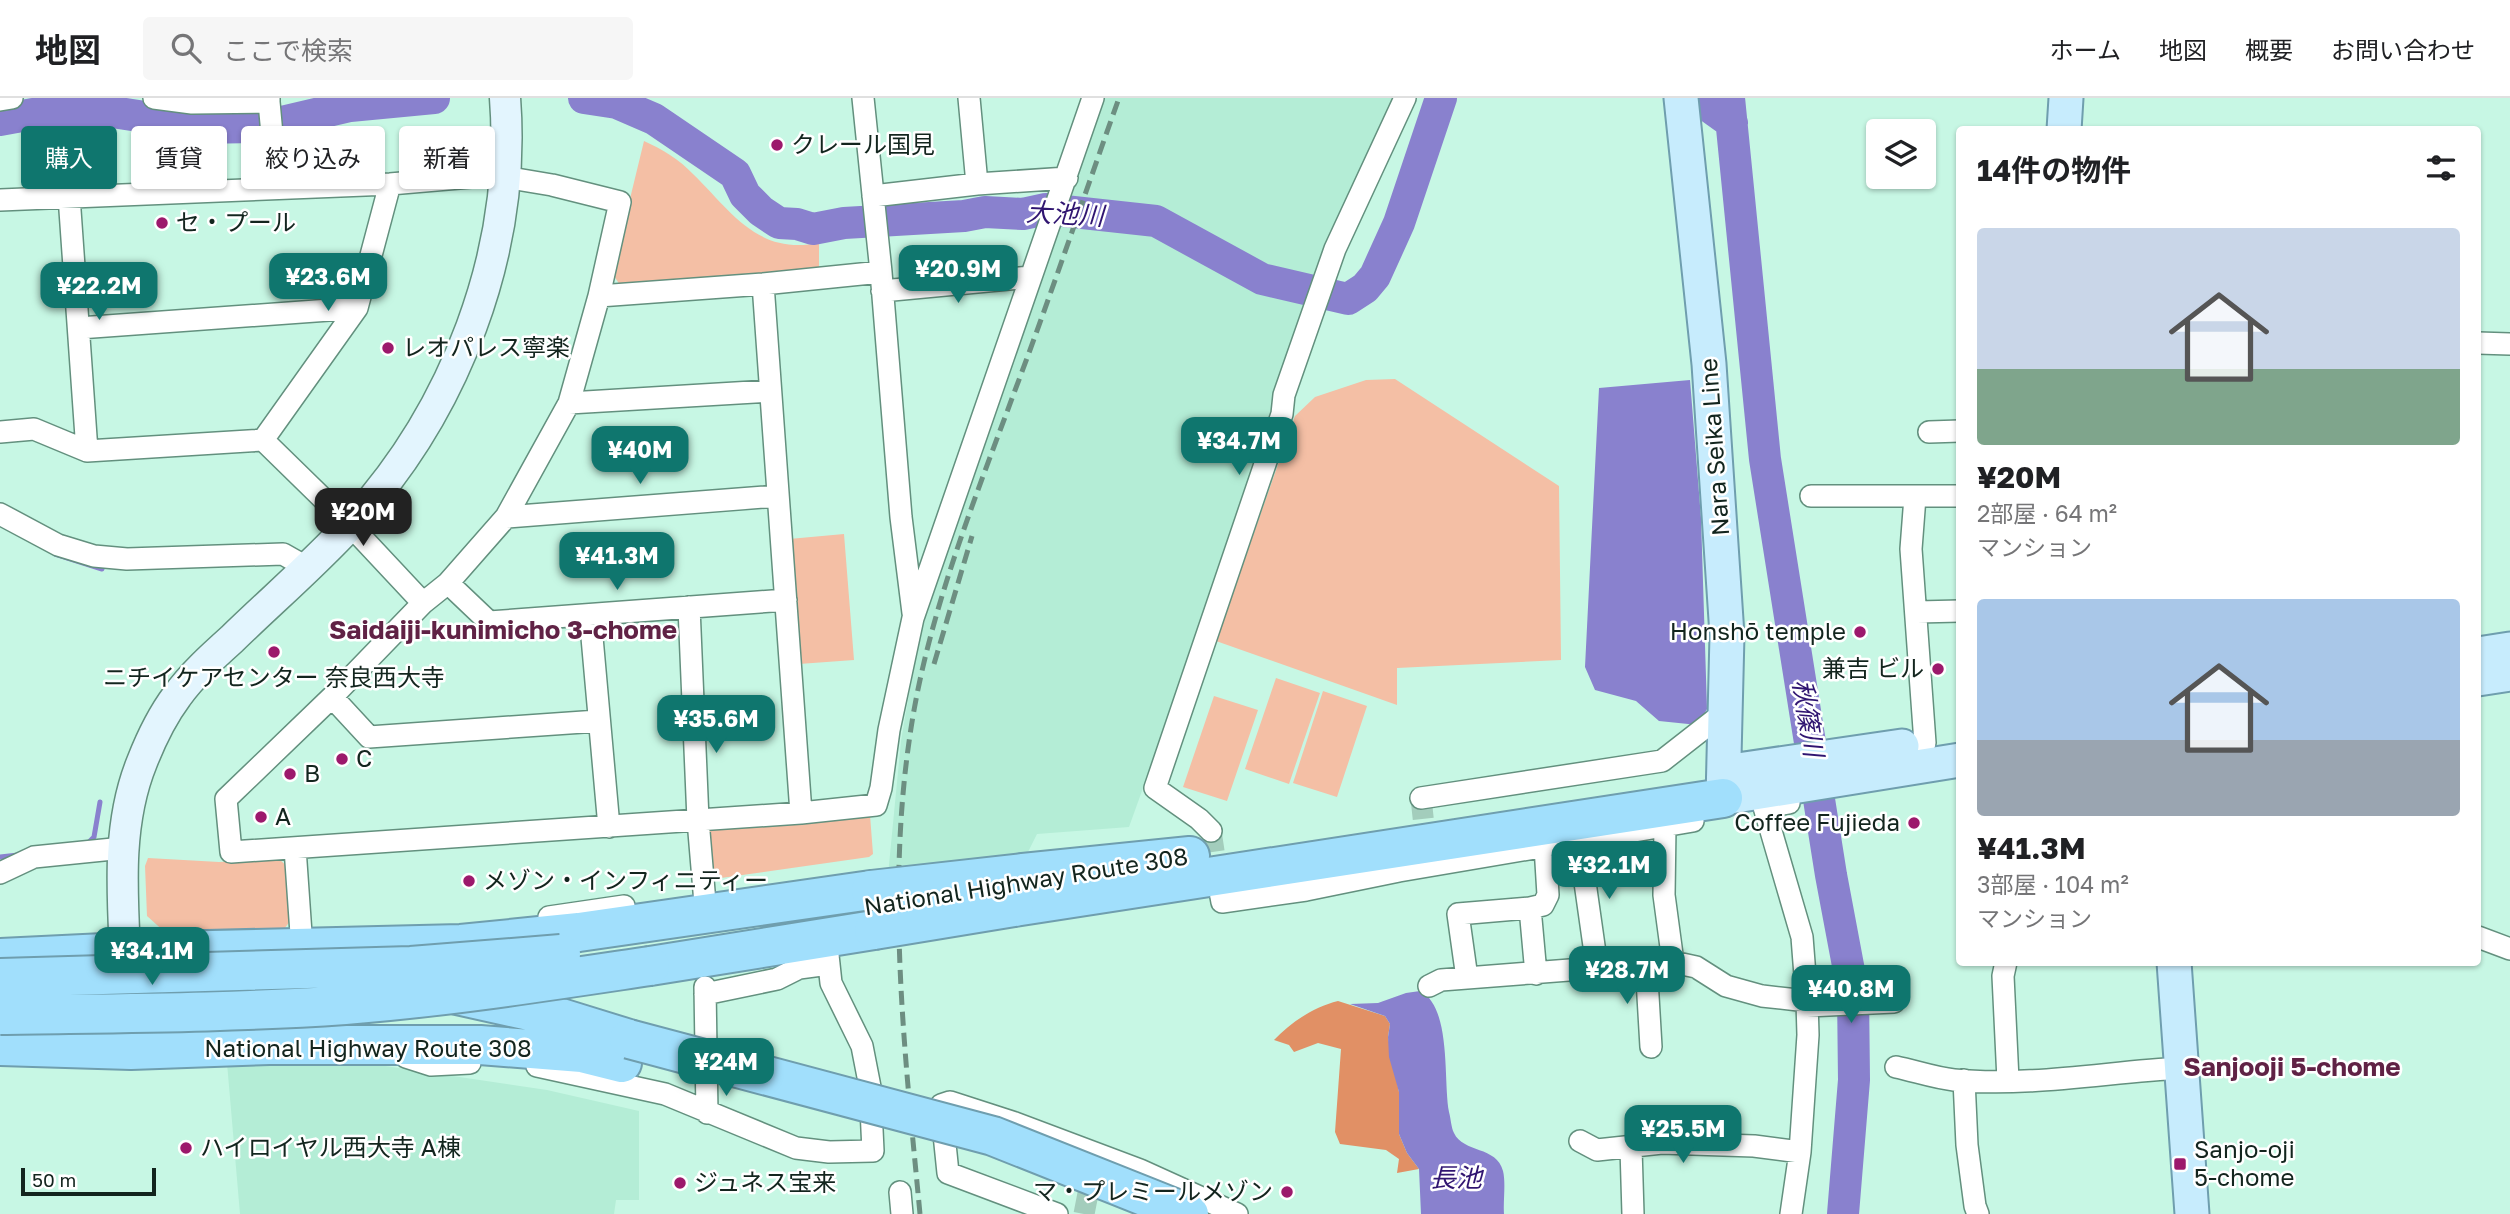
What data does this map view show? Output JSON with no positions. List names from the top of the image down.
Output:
{
  "streets": {
    "highway": ["National Highway Route 308"],
    "main road": ["Nara Seika Line"]
  },
  "crossings": [
    ["Nara Seika Line", "National Highway Route 308"]
  ],
  "districts": ["Saidaiji-kunimicho 3-chome", "Sanjooji 5-chome"],
  "water": ["大池川", "秋篠川", "長池"],
  "places": {
    "other": [
      "クレール国見",
      "セ・プール",
      "レオパレス寧楽",
      "Honshō temple",
      "ニチイケアセンター 奈良西大寺",
      "兼吉 ビル",
      "C",
      "B",
      "A",
      "Coffee Fujieda",
      "メゾン・インフィニティー",
      "ハイロイヤル西大寺 A棟",
      "ジュネス宝来",
      "マ・プレミールメゾン"
    ],
    "transit": ["Sanjo-oji 5-chome"]
  },
  "scale_bar": "50 m",
  "page": {
    "header": "地図",
    "search": "ここで検索",
    "nav": [
      "ホーム",
      "地図",
      "概要",
      "お問い合わせ"
    ],
    "chip": [
      "購入",
      "賃貸",
      "絞り込み",
      "新着"
    ],
    "heading": "14件の物件",
    "list": [
      {
        "name": "¥20M",
        "note": "2部屋 · 64 m² · マンション"
      },
      {
        "name": "¥41.3M",
        "note": "3部屋 · 104 m² · マンション"
      }
    ],
    "price": [
      "¥20.9M",
      "¥23.6M",
      "¥22.2M",
      "¥34.7M",
      "¥40M",
      "¥20M",
      "¥41.3M",
      "¥35.6M",
      "¥32.1M",
      "¥34.1M",
      "¥28.7M",
      "¥40.8M",
      "¥24M",
      "¥25.5M"
    ],
    "scale": "50 m"
  }
}
